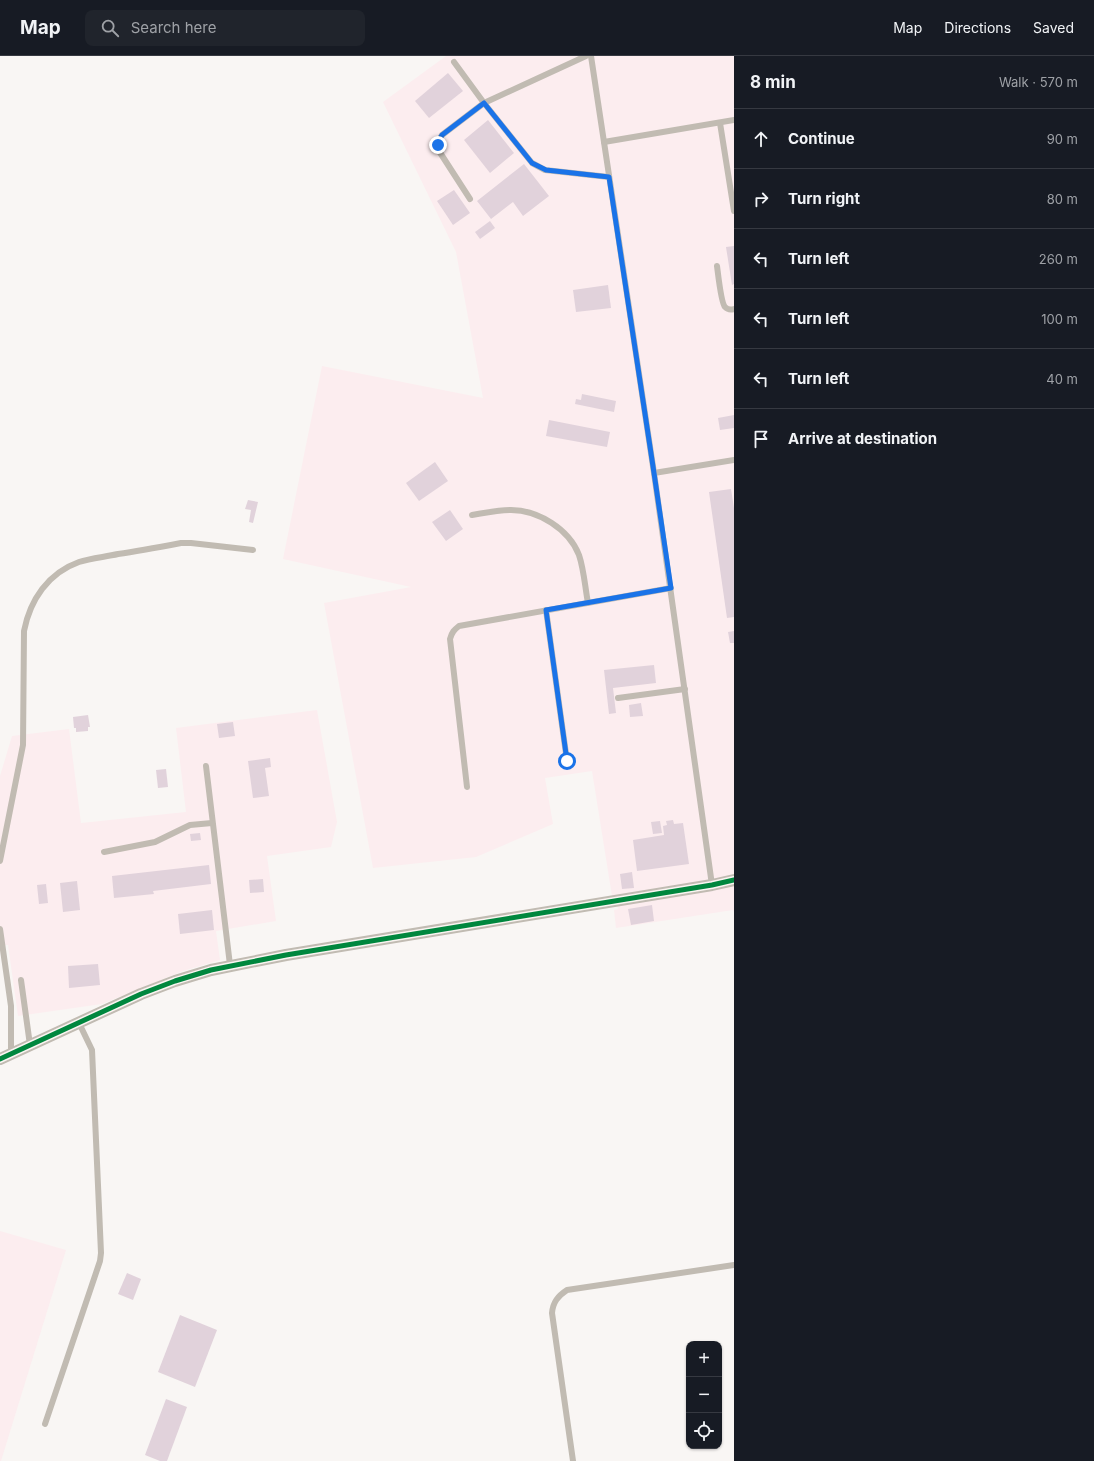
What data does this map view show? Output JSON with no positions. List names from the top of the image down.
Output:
{
  "page": {
    "header": "Map",
    "search": "Search here",
    "nav": ["Map", "Directions", "Saved"],
    "heading": ["8 min", "Walk · 570 m"],
    "list": [
      ["Continue", "90 m"],
      ["Turn right", "80 m"],
      ["Turn left", "260 m"],
      ["Turn left", "100 m"],
      ["Turn left", "40 m"],
      "Arrive at destination"
    ],
    "map_buttons": ["+", "−"]
  }
}
